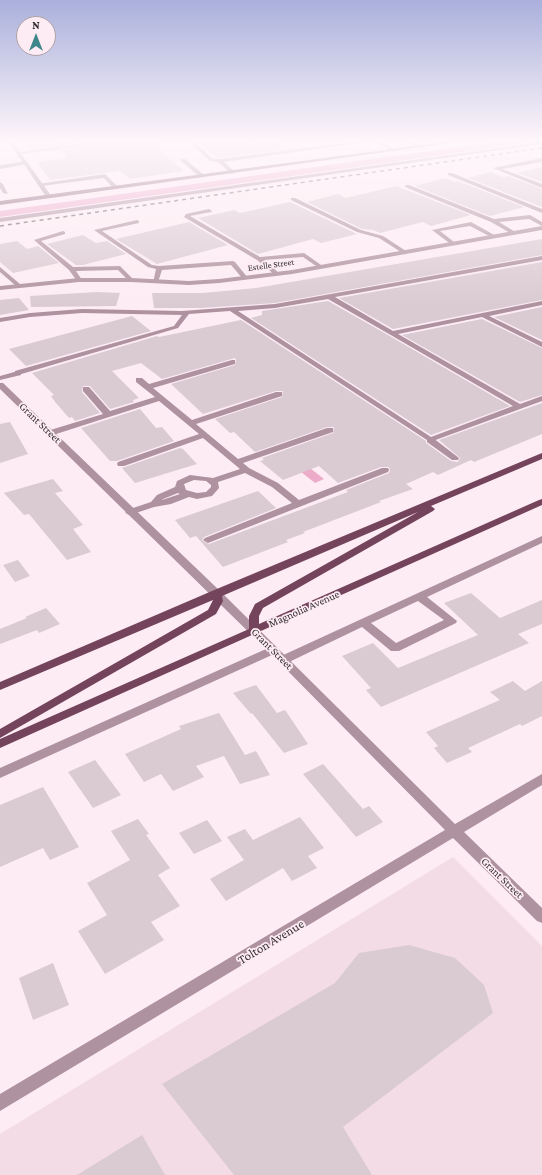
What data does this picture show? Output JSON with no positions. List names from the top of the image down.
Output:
{
  "streets": {
    "main road": ["Magnolia Avenue"],
    "street": ["Estelle Street", "Grant Street", "Tolton Avenue"]
  },
  "crossings": [
    ["Grant Street", "Magnolia Avenue"],
    ["Grant Street", "Tolton Avenue"]
  ],
  "north": "top"
}
